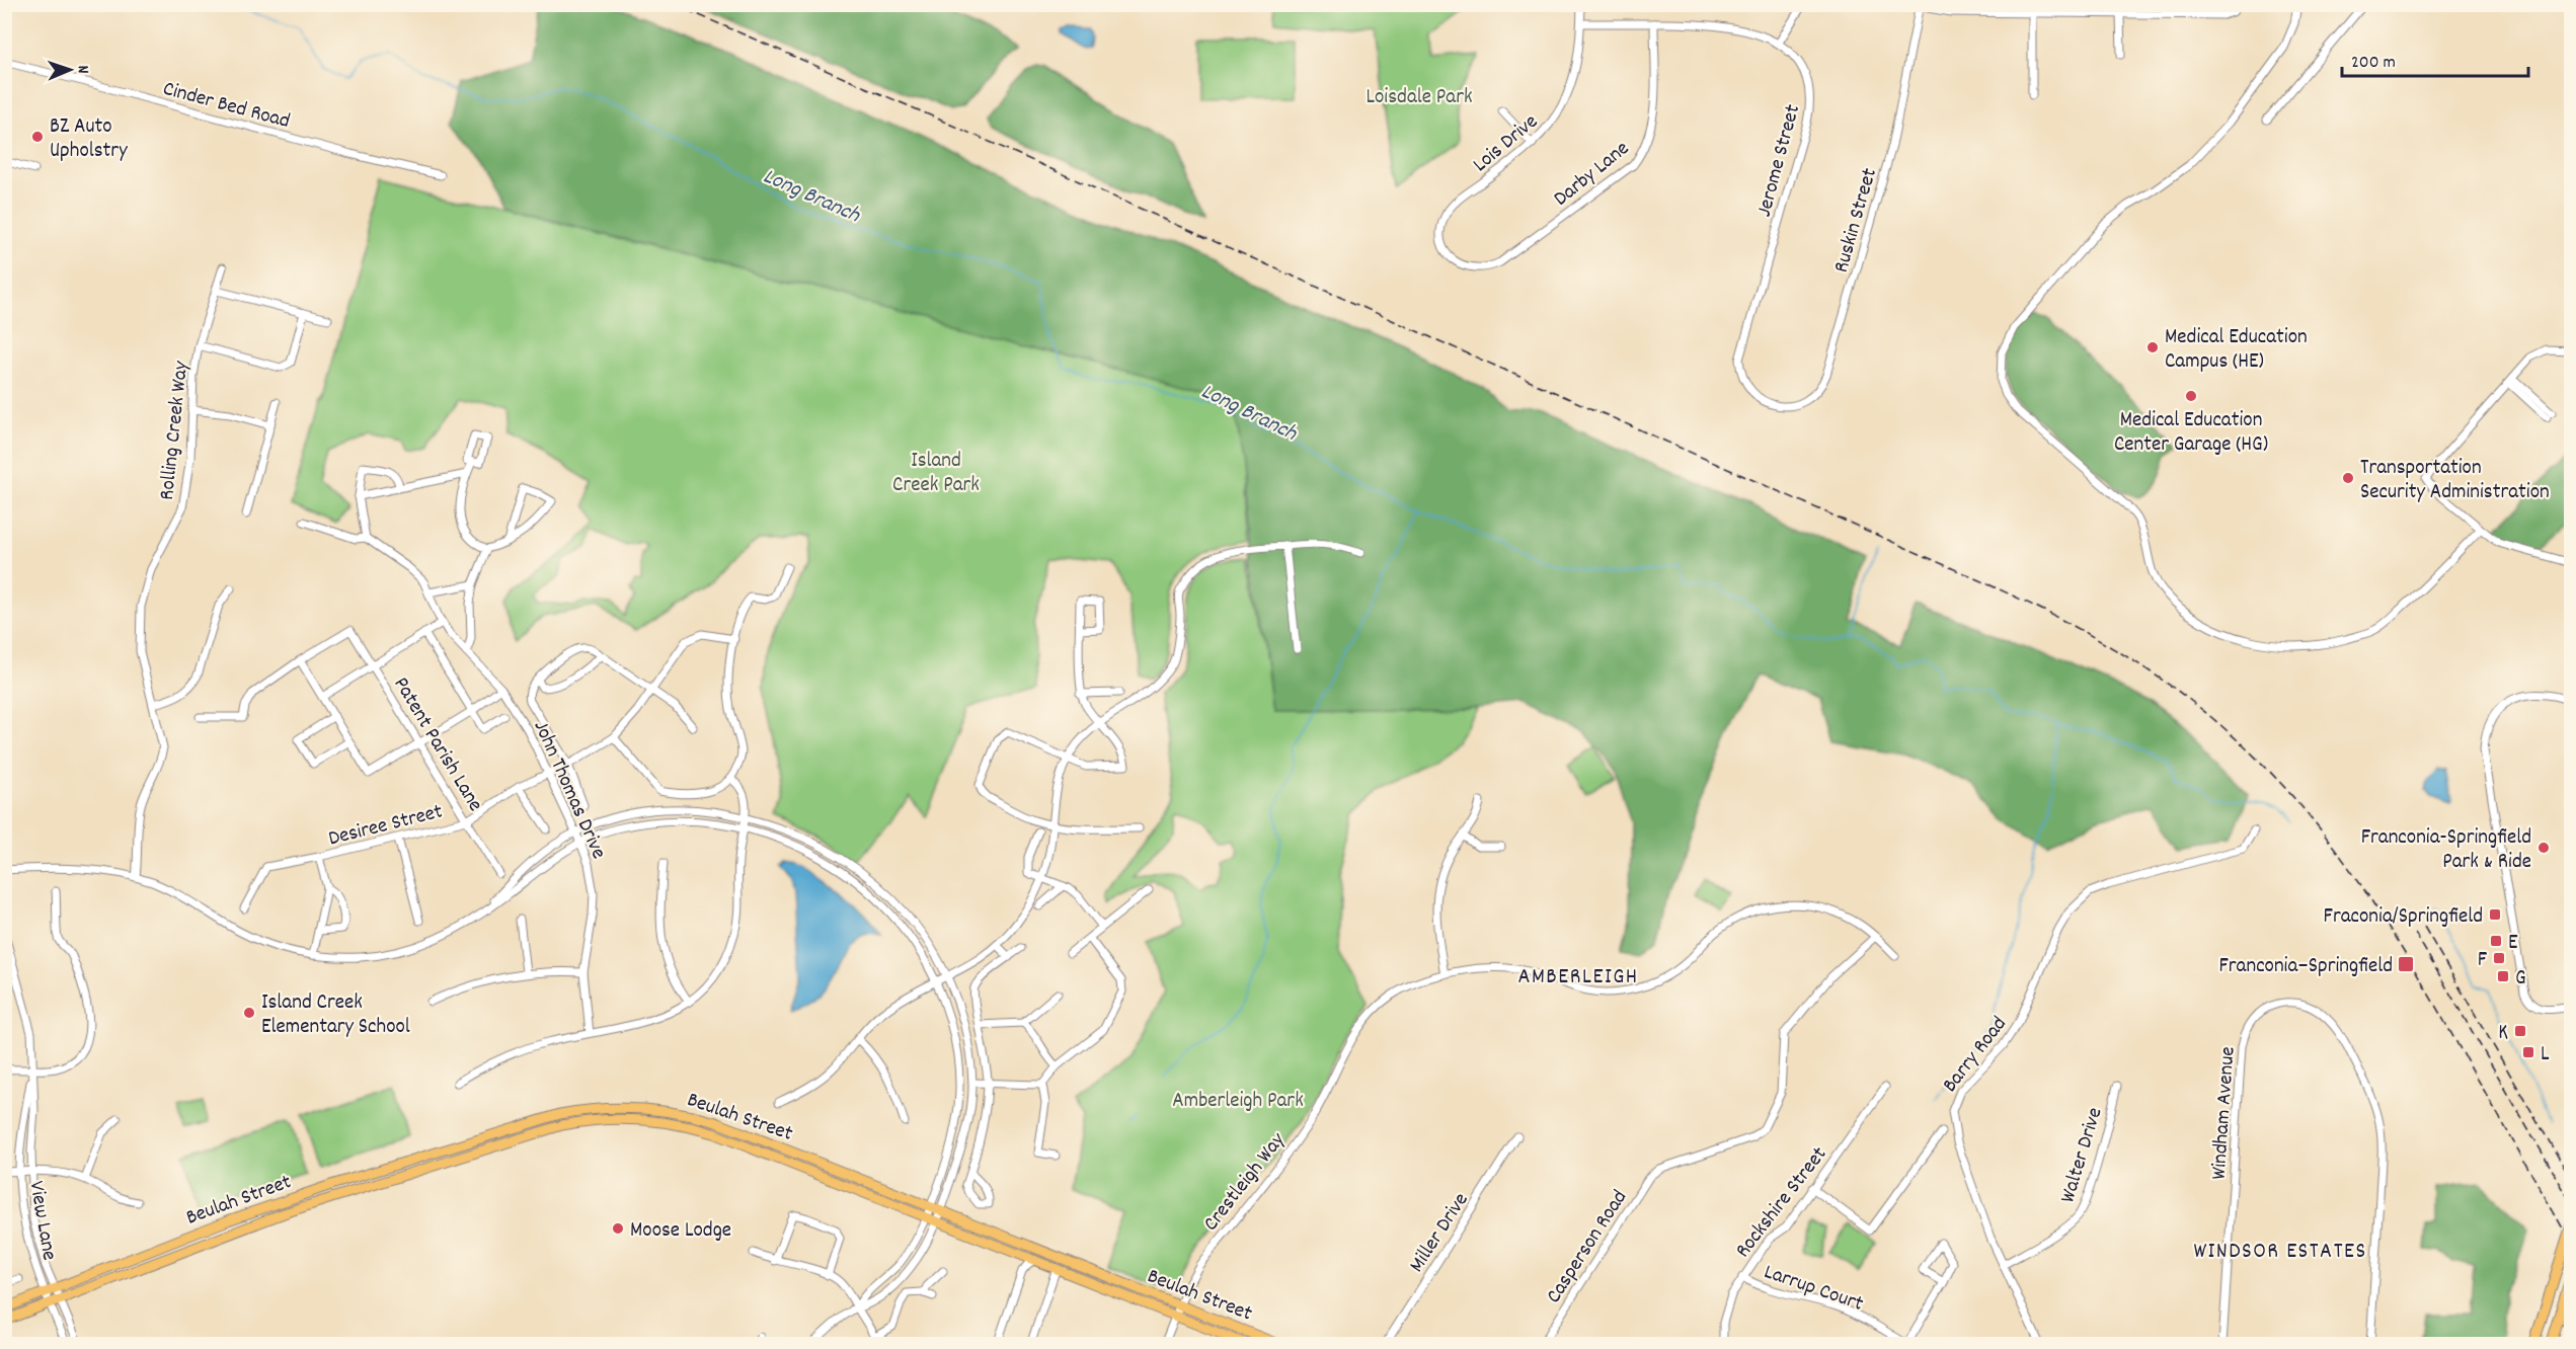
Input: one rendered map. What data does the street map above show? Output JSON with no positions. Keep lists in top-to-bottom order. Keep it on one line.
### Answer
{"streets":{"main road":["Beulah Street"],"street":["Cinder Bed Road","Lois Drive","Jerome Street","Darby Lane","Ruskin Street","Rolling Creek Way","Patent Parish Lane","John Thomas Drive","Desiree Street","Barry Road","Windham Avenue","Walter Drive","Crestleigh Way","Rockshire Street","View Lane","Miller Drive","Casperson Road","Larrup Court"]},"crossings":[["Lois Drive","Jerome Street"],["Lois Drive","Darby Lane"],["Jerome Street","Darby Lane"],["Jerome Street","Ruskin Street"],["Patent Parish Lane","Desiree Street"],["John Thomas Drive","Desiree Street"],["Barry Road","Walter Drive"],["Beulah Street","Crestleigh Way"],["Beulah Street","View Lane"],["Crestleigh Way","Casperson Road"],["Rockshire Street","Larrup Court"]],"districts":["AMBERLEIGH","WINDSOR ESTATES"],"water":["Long Branch"],"parks":["Loisdale Park","Island Creek Park","Amberleigh Park"],"places":{"other":["BZ Auto Upholstry","Medical Education Campus (HE)","Medical Education Center Garage (HG)","Transportation Security Administration","Franconia-Springfield Park & Ride","Island Creek Elementary School","Moose Lodge"],"transit":["Fraconia/Springfield","E","F","Franconia–Springfield","G","K","L"]},"scale_bar":"200 m","north":"right"}
